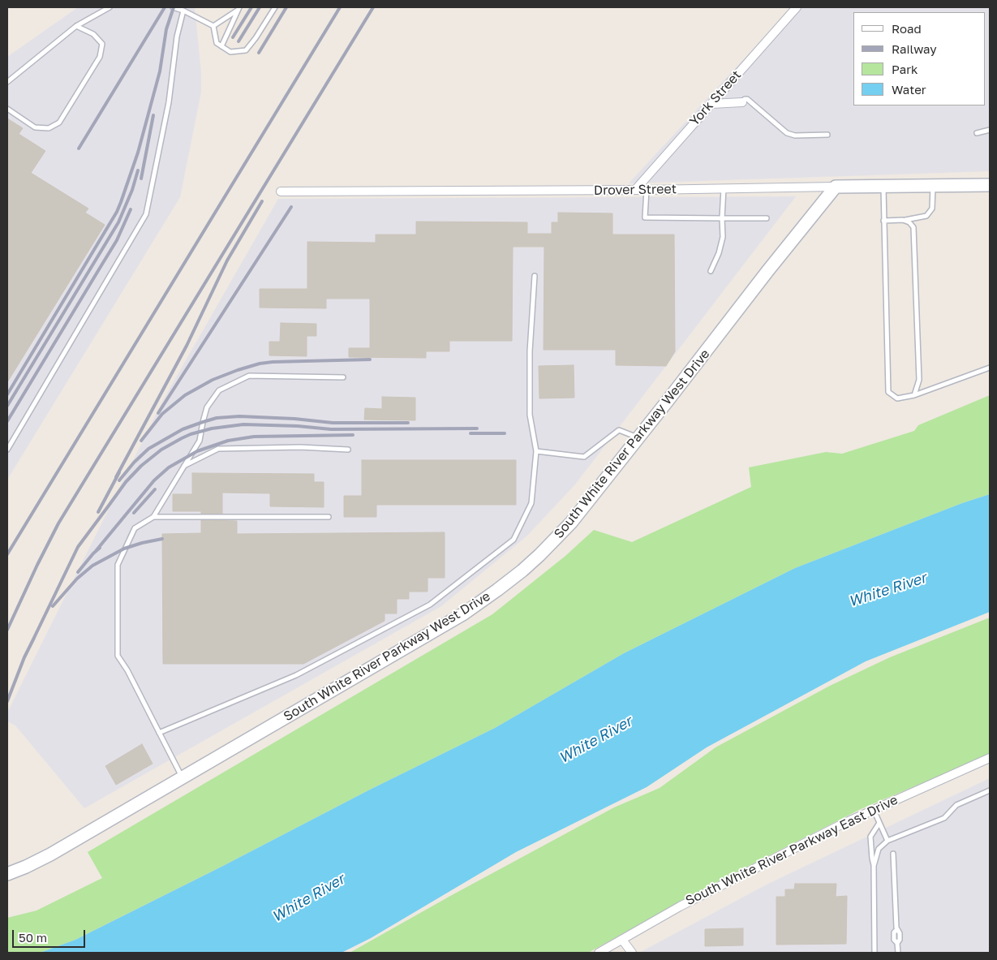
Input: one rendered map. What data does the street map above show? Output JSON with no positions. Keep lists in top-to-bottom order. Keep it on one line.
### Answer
{"streets":{"street":["York Street","Drover Street","South White River Parkway West Drive","South White River Parkway East Drive"]},"crossings":[["York Street","Drover Street"],["Drover Street","South White River Parkway West Drive"]],"water":["White River"],"legend":["Road","Railway","Park","Water"],"scale_bar":"50 m"}
